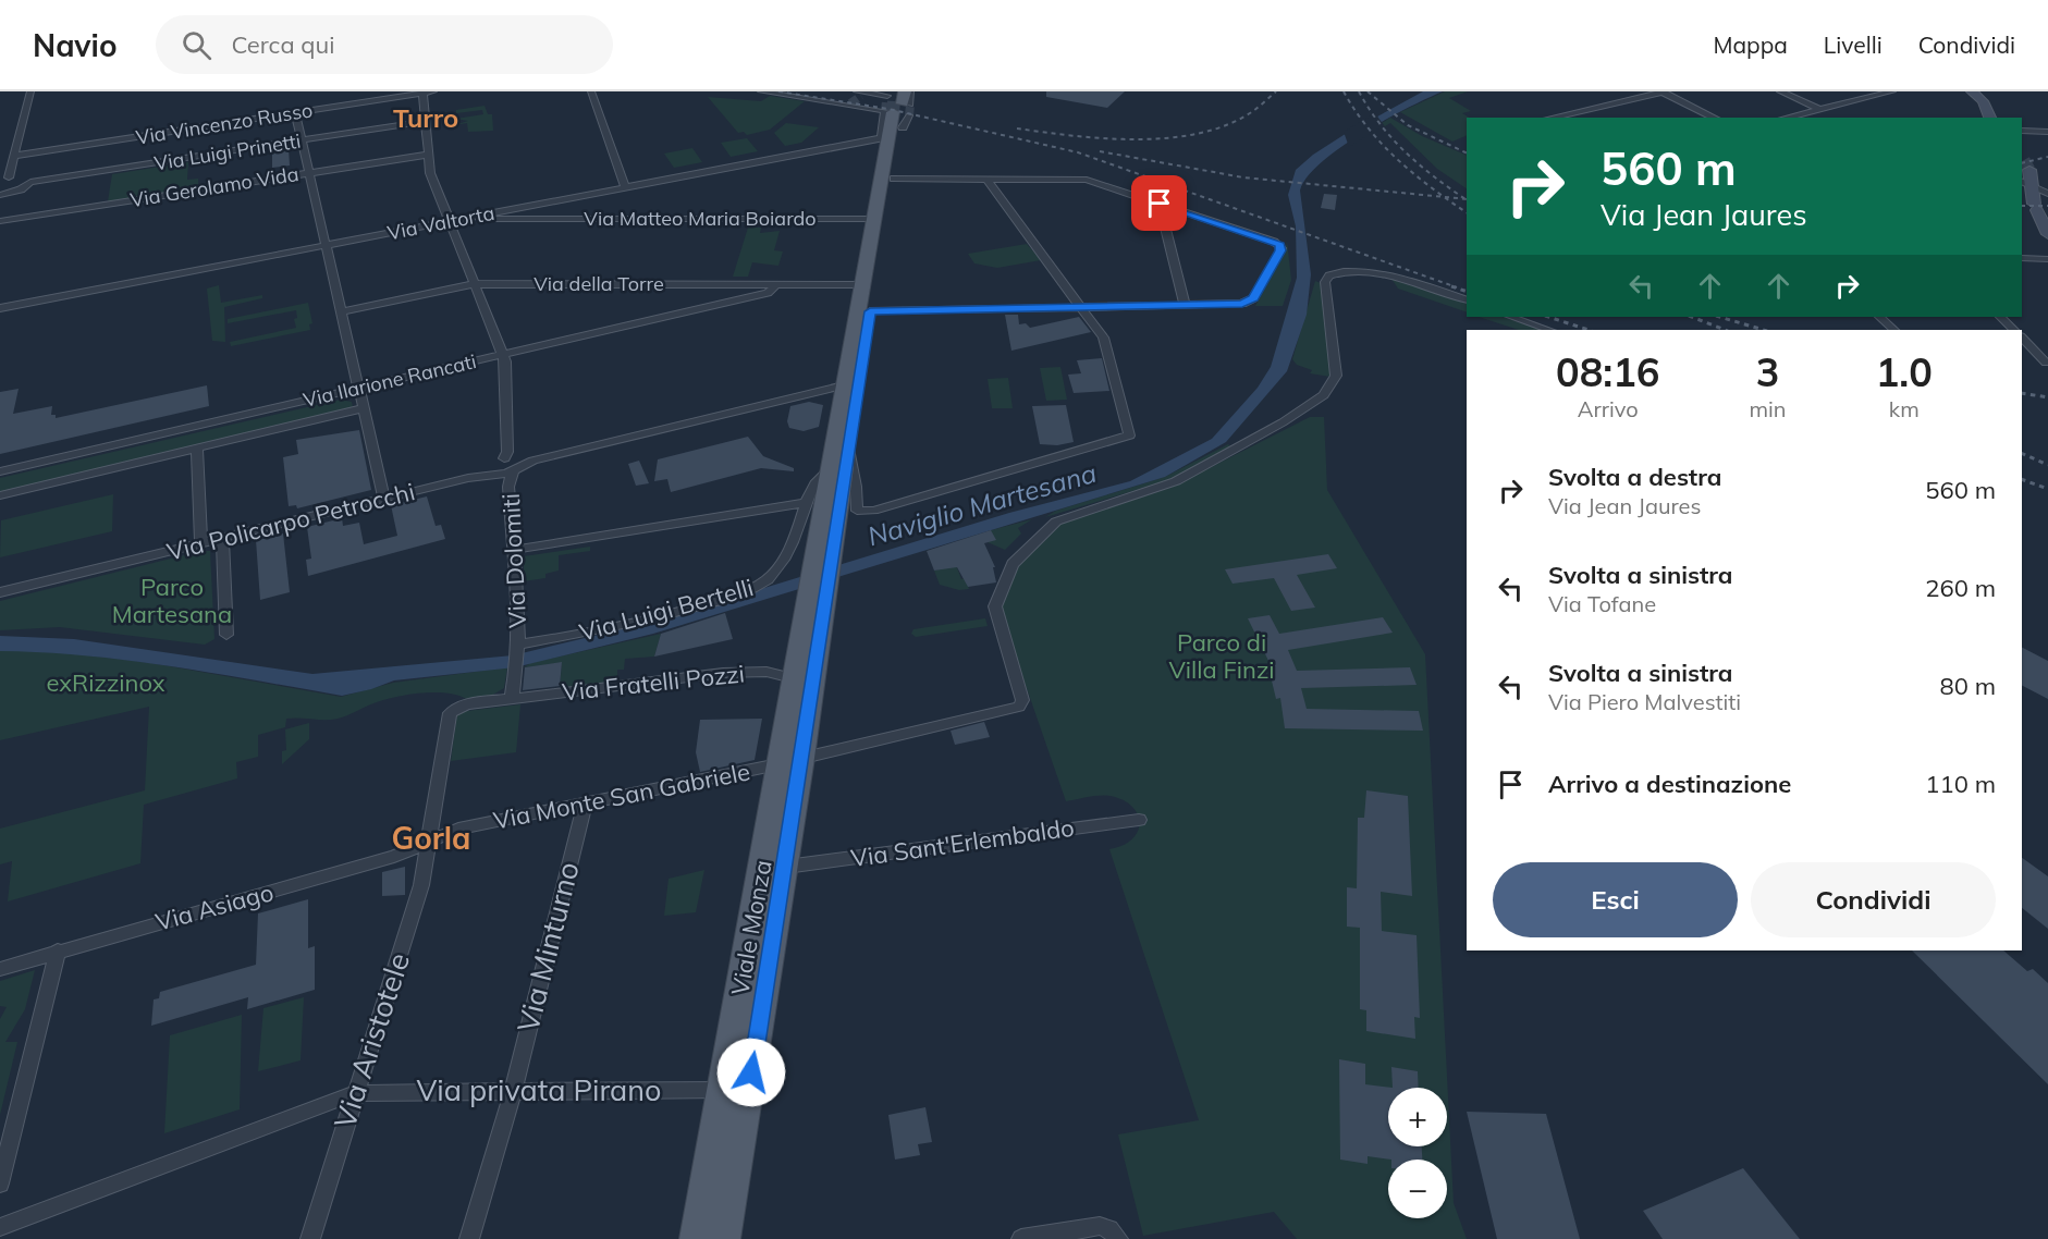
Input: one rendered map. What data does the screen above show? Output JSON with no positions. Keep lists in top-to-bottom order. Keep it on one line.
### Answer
{"streets":{"main road":["Viale Monza"],"street":["Via Vincenzo Russo","Via Luigi Prinetti","Via Gerolamo Vida","Via Matteo Maria Boiardo","Via Valtorta","Via della Torre","Via Ilarione Rancati","Via Policarpo Petrocchi","Via Dolomiti","Via Luigi Bertelli","Via Fratelli Pozzi","Via Monte San Gabriele","Via Sant'Erlembaldo","Via Asiago","Via Minturno","Via Aristotele","Via privata Pirano"]},"crossings":[["Via Vincenzo Russo","Via Dolomiti"],["Via Luigi Prinetti","Via Dolomiti"],["Via Gerolamo Vida","Via Dolomiti"],["Via Matteo Maria Boiardo","Via Valtorta"],["Via Matteo Maria Boiardo","Viale Monza"],["Via Valtorta","Via Dolomiti"],["Via Valtorta","Viale Monza"],["Via della Torre","Via Ilarione Rancati"],["Via della Torre","Via Dolomiti"],["Via della Torre","Viale Monza"],["Via Ilarione Rancati","Via Dolomiti"],["Via Policarpo Petrocchi","Via Dolomiti"],["Via Dolomiti","Via Luigi Bertelli"],["Via Dolomiti","Via Fratelli Pozzi"],["Via Fratelli Pozzi","Viale Monza"],["Via Fratelli Pozzi","Via Aristotele"],["Via Monte San Gabriele","Via Asiago"],["Via Monte San Gabriele","Viale Monza"],["Via Monte San Gabriele","Via Minturno"],["Via Monte San Gabriele","Via Aristotele"],["Via Sant'Erlembaldo","Viale Monza"],["Via Asiago","Via Aristotele"],["Viale Monza","Via privata Pirano"],["Via Minturno","Via privata Pirano"],["Via Aristotele","Via privata Pirano"]],"districts":["Turro","Gorla"],"water":["Naviglio Martesana"],"parks":["Parco Martesana","Parco di Villa Finzi","exRizzinox"],"page":{"header":"Navio","search":"Cerca qui","nav":["Mappa","Livelli","Condividi"],"turn":["560 m","Via Jean Jaures"],"eta":["08:16","Arrivo","3","min","1.0","km"],"list":[{"name":"Svolta a destra","note":"Via Jean Jaures","value":"560 m"},{"name":"Svolta a sinistra","note":"Via Tofane","value":"260 m"},{"name":"Svolta a sinistra","note":"Via Piero Malvestiti","value":"80 m"},{"name":"Arrivo a destinazione","value":"110 m"}],"buttons":["Esci","Condividi"],"map_buttons":["+","−"]}}
